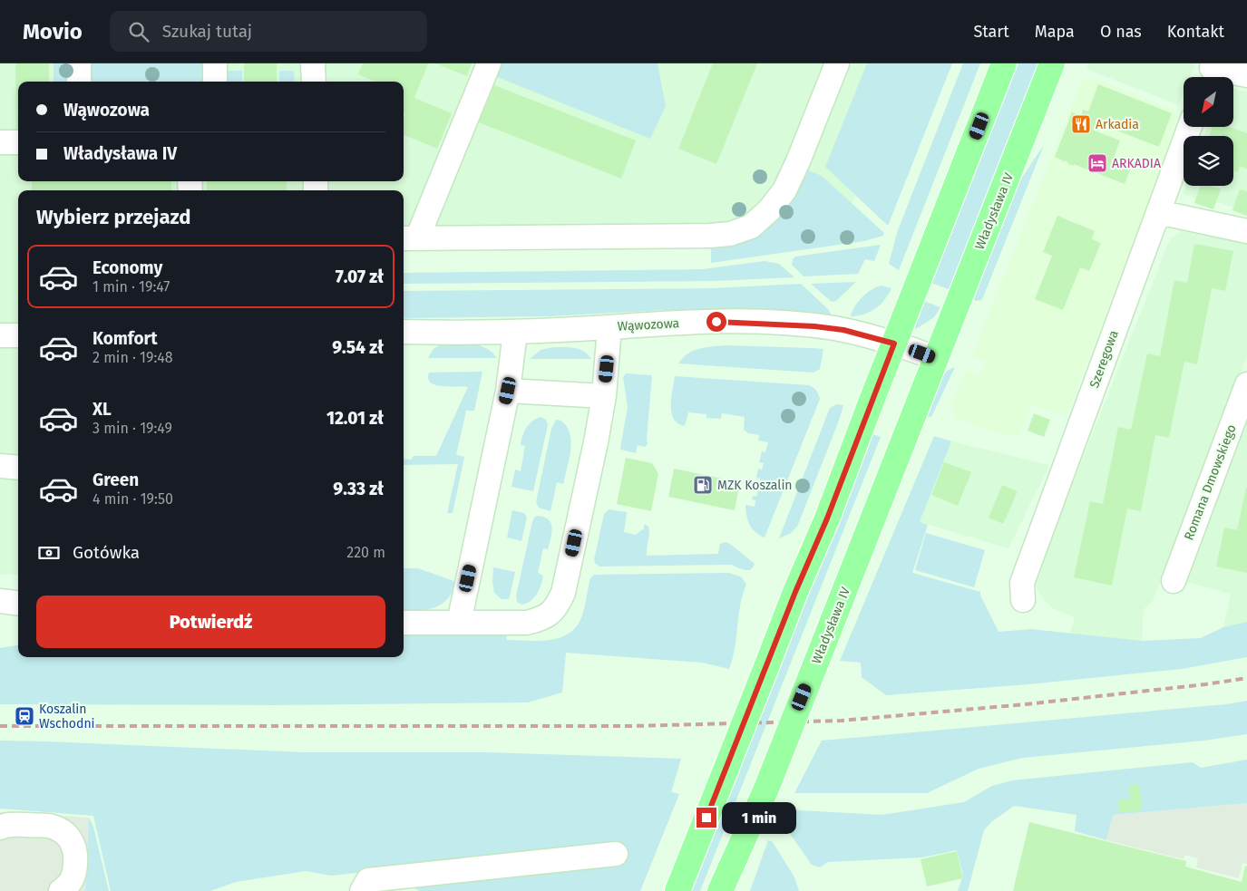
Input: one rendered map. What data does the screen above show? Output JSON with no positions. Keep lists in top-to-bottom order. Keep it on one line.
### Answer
{"streets":{"main road":["Władysława IV"],"street":["Wąwozowa","Szeregowa","Romana Dmowskiego"]},"places":{"restaurant":["Arkadia"],"hotel":["ARKADIA"],"fuel station":["MZK Koszalin"],"station":["Koszalin Wschodni"]},"north":"bottom left","page":{"header":"Movio","search":"Szukaj tutaj","nav":["Start","Mapa","O nas","Kontakt"],"banner":["Wąwozowa","Władysława IV"],"heading":"Wybierz przejazd","list":[{"name":"Economy","note":"1 min · 19:47","value":"7.07 zł"},{"name":"Komfort","note":"2 min · 19:48","value":"9.54 zł"},{"name":"XL","note":"3 min · 19:49","value":"12.01 zł"},{"name":"Green","note":"4 min · 19:50","value":"9.33 zł"}],"pay":["Gotówka","220 m"],"buttons":"Potwierdź","bubble":"1 min"}}
